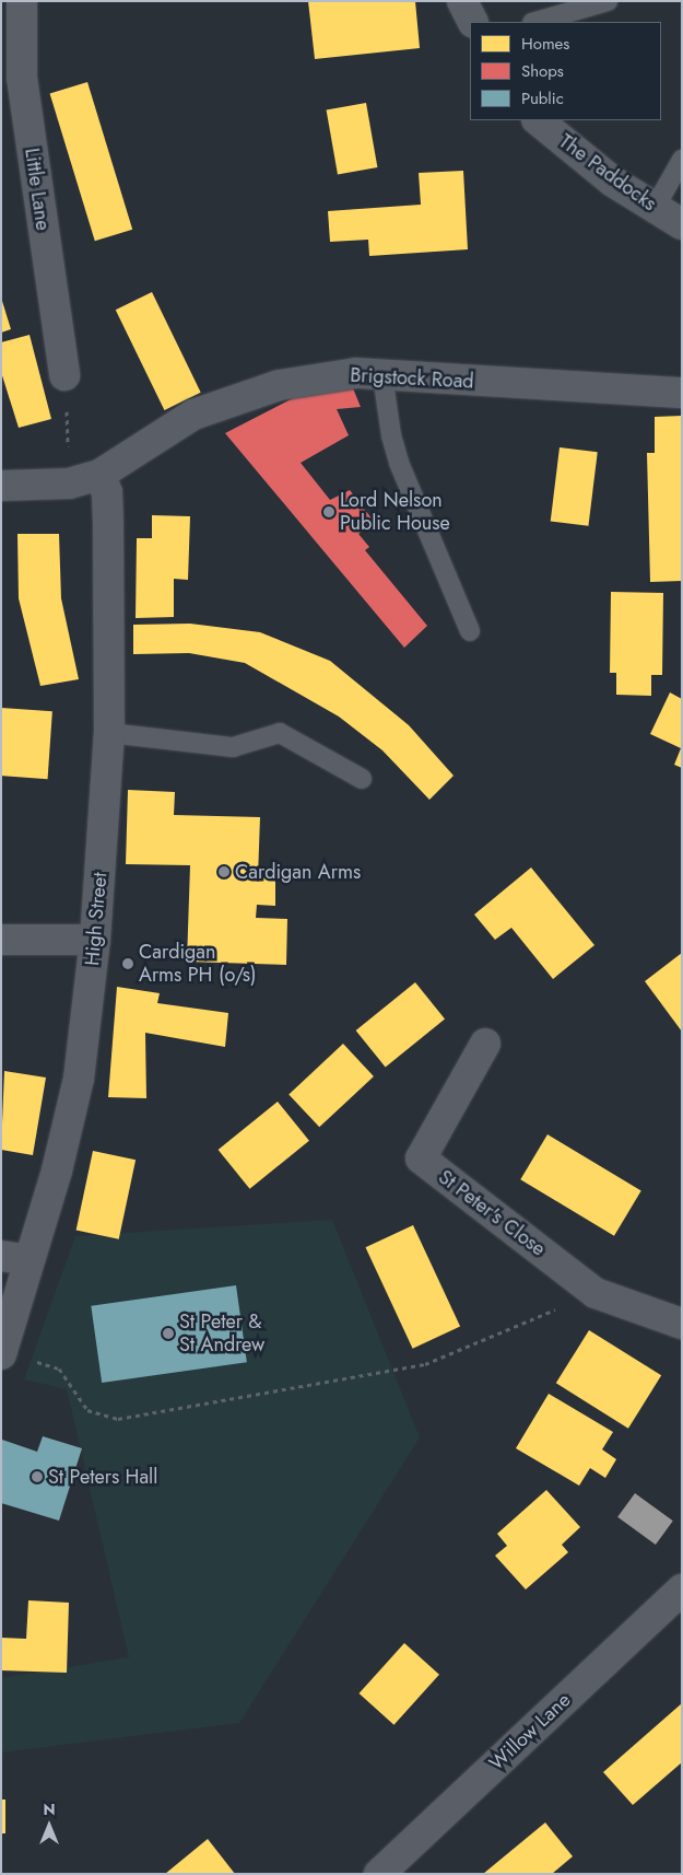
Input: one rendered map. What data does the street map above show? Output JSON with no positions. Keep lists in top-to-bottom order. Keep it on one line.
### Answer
{"streets":{"street":["The Paddocks","Little Lane","Brigstock Road","High Street","St Peter's Close","Willow Lane"]},"crossings":[["Brigstock Road","High Street"]],"places":["Lord Nelson Public House","Cardigan Arms","Cardigan Arms PH (o/s)","St Peter & St Andrew","St Peters Hall"],"legend":["Homes","Shops","Public"],"north":"top"}
